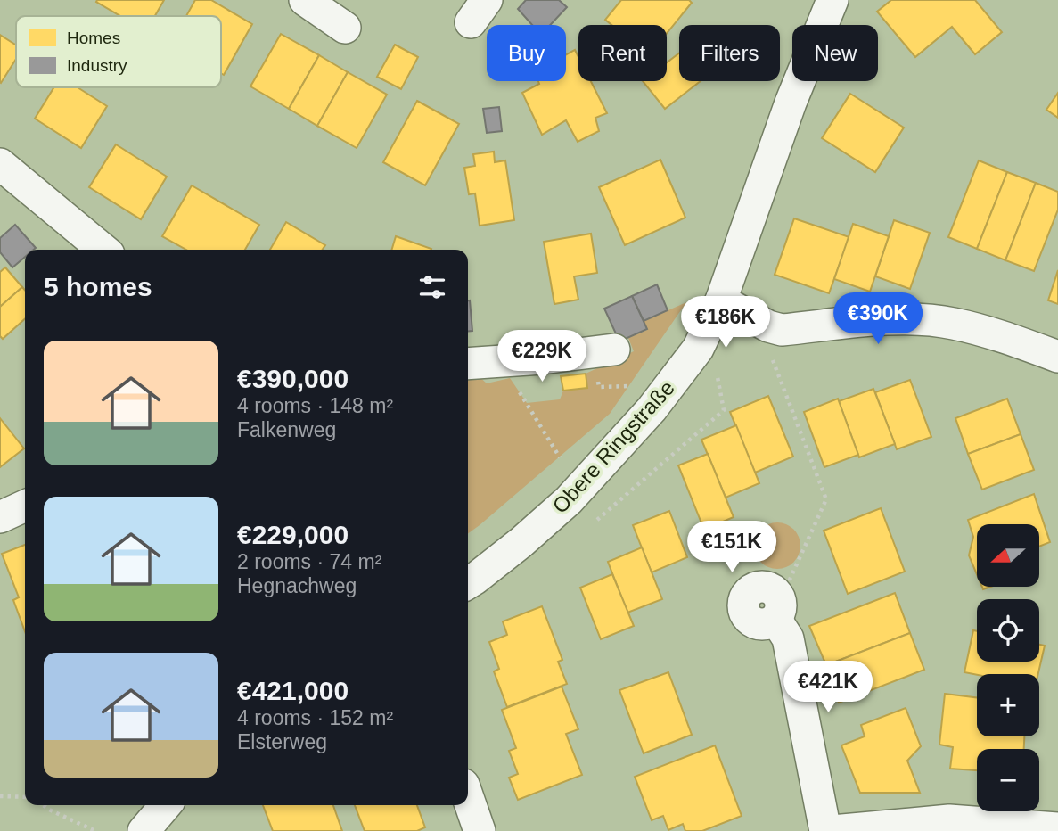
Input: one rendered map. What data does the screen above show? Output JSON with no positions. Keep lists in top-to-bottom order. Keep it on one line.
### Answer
{"streets":{"street":["Obere Ringstraße"]},"legend":["Homes","Industry"],"north":"left","page":{"chip":["Buy","Rent","Filters","New"],"heading":"5 homes","price":["€390K","€186K","€229K","€151K","€421K"],"list":[{"name":"€390,000","note":"4 rooms · 148 m² · Falkenweg"},{"name":"€229,000","note":"2 rooms · 74 m² · Hegnachweg"},{"name":"€421,000","note":"4 rooms · 152 m² · Elsterweg"}],"map_buttons":["+","−"]}}
